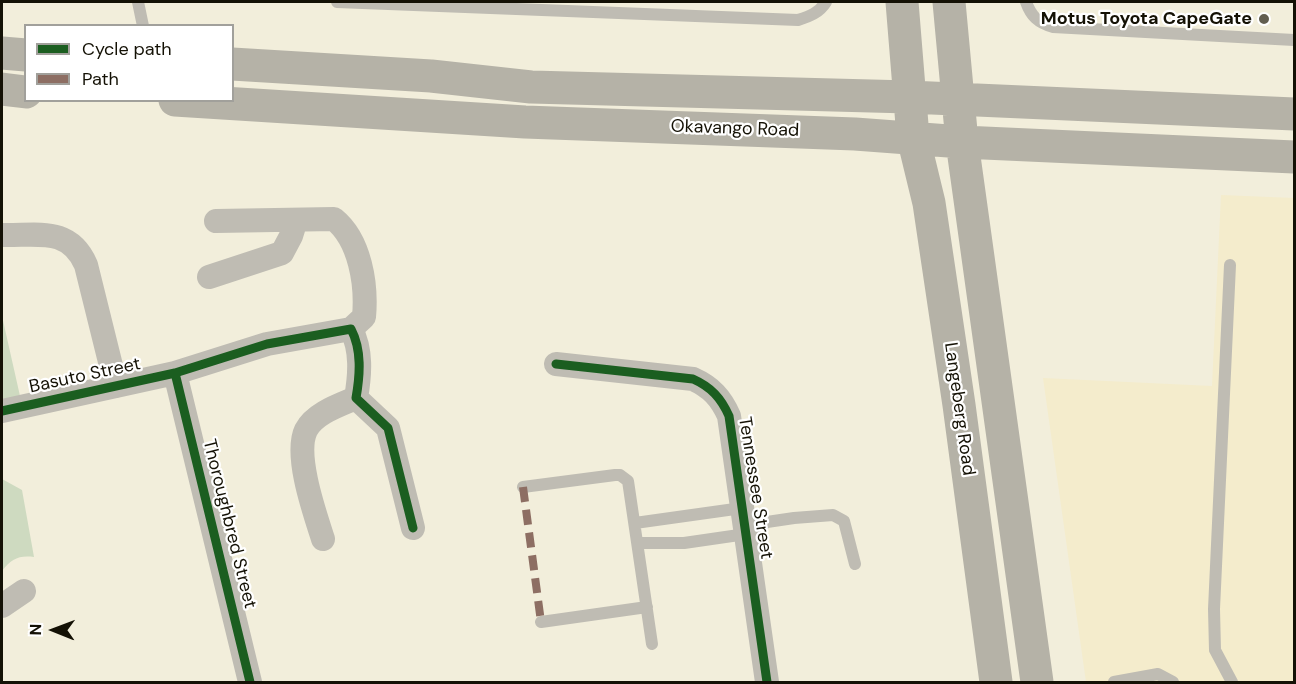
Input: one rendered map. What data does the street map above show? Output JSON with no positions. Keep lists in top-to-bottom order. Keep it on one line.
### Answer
{"streets":{"main road":["Okavango Road","Langeberg Road"],"street":["Basuto Street","Tennessee Street","Thoroughbred Street"]},"crossings":[["Okavango Road","Langeberg Road"],["Basuto Street","Thoroughbred Street"]],"places":["Motus Toyota CapeGate"],"legend":["Cycle path","Path"],"north":"left"}
